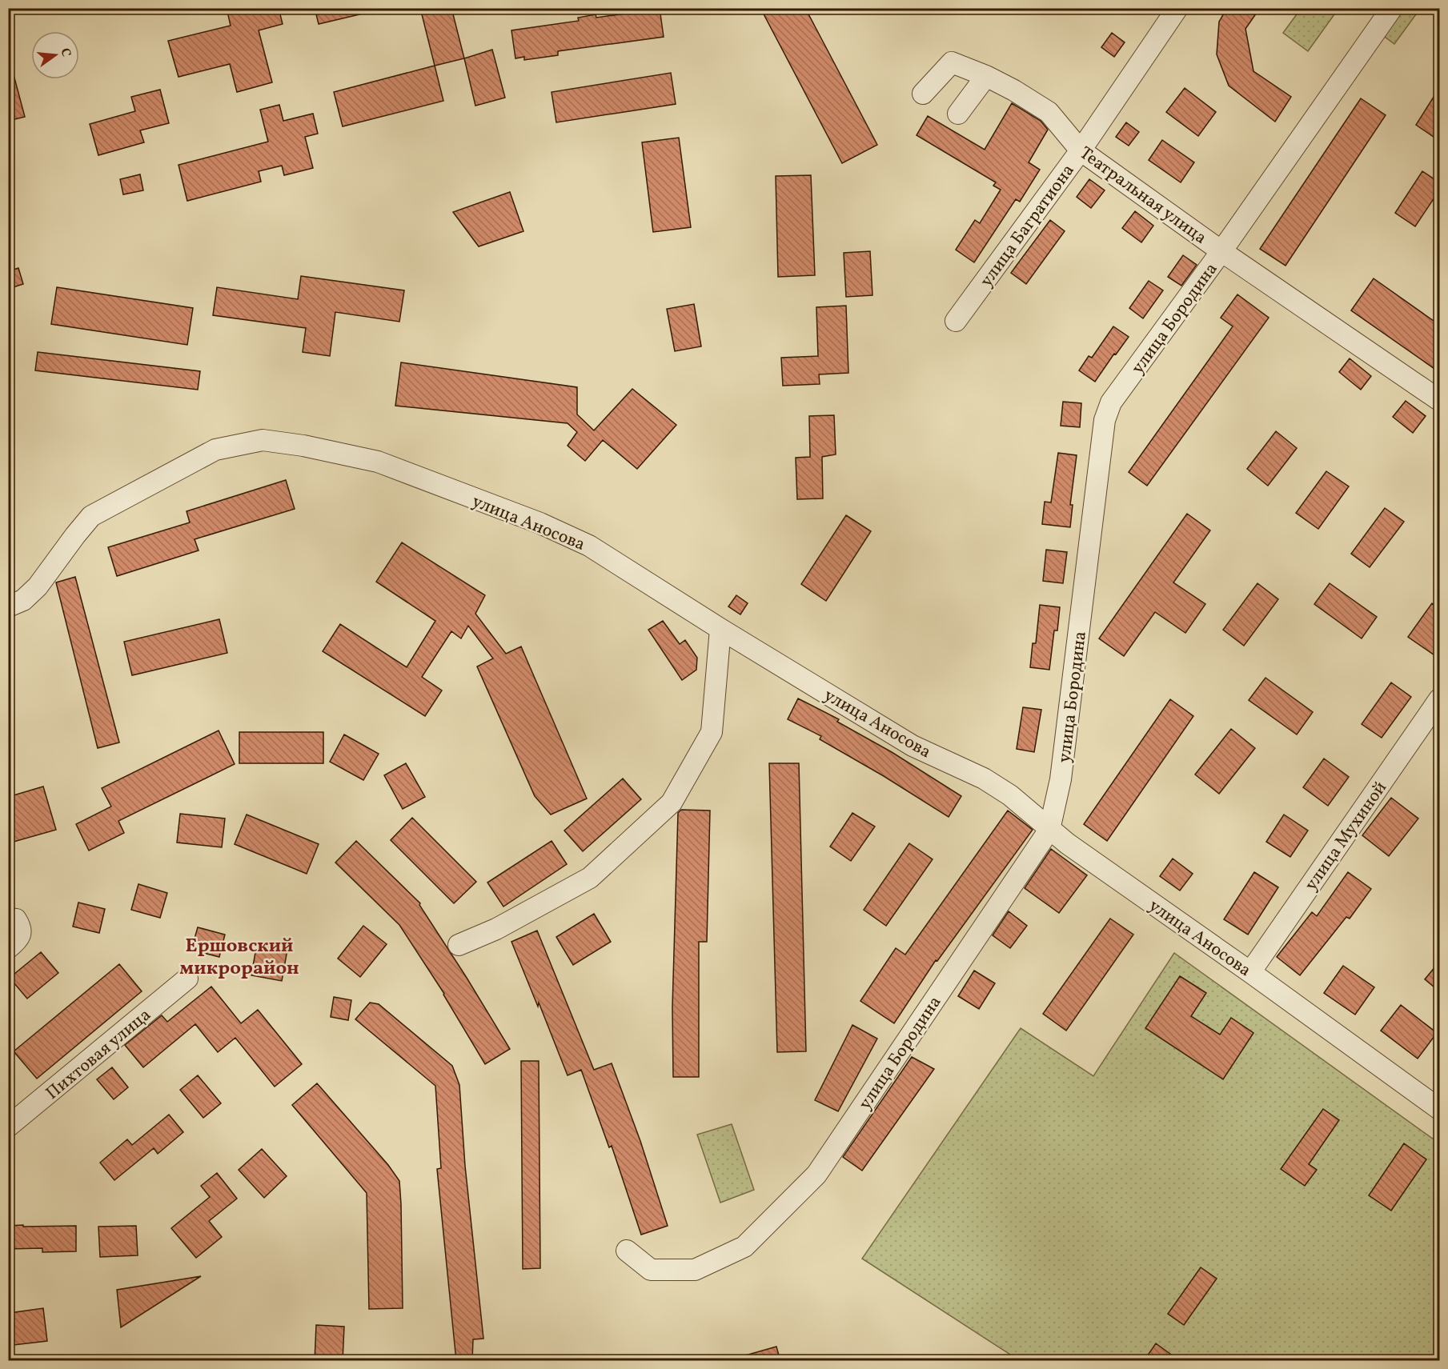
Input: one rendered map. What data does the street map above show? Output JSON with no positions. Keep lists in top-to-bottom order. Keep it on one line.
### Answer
{"streets":{"street":["Театральная улица","улица Багратиона","улица Бородина","улица Аносова","улица Мухиной","Пихтовая улица"]},"crossings":[["Театральная улица","улица Багратиона"],["Театральная улица","улица Бородина"],["улица Бородина","улица Аносова"],["улица Аносова","улица Мухиной"]],"districts":["Ершовский микрорайон"],"north":"right"}
